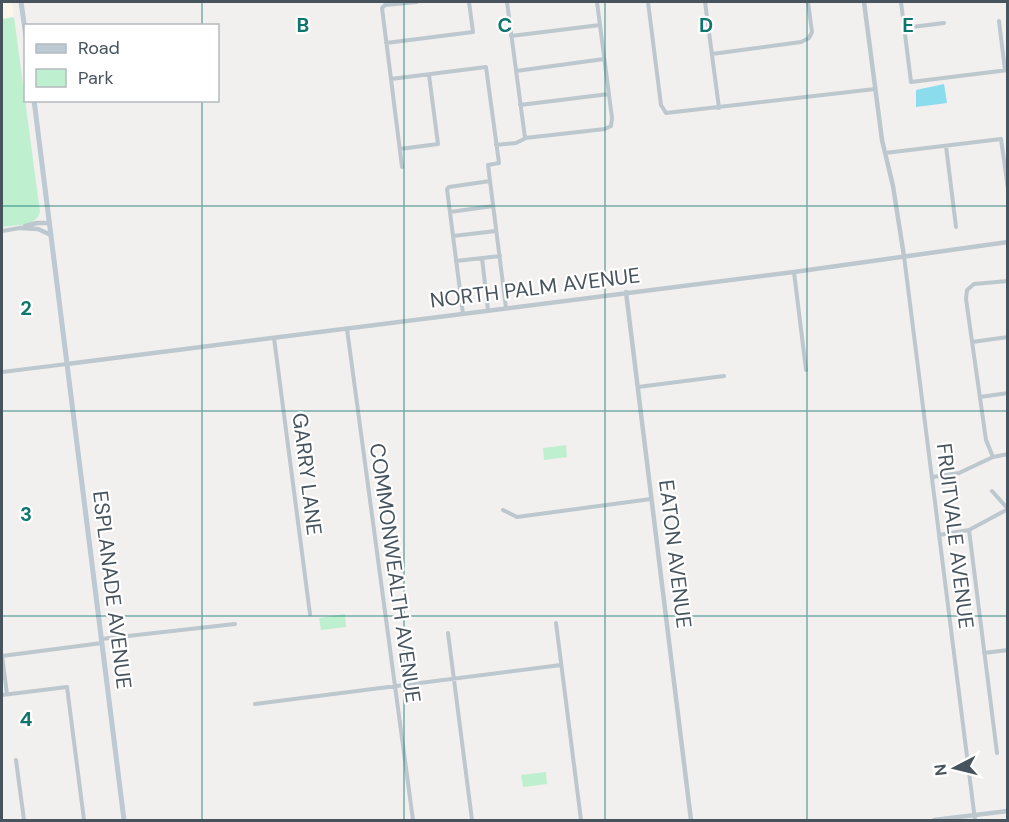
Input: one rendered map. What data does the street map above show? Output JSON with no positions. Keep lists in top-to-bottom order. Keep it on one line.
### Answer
{"streets":{"main road":["ESPLANADE AVENUE"],"street":["NORTH PALM AVENUE","GARRY LANE","FRUITVALE AVENUE","EATON AVENUE","COMMONWEALTH AVENUE"]},"crossings":[["NORTH PALM AVENUE","GARRY LANE"],["NORTH PALM AVENUE","FRUITVALE AVENUE"],["NORTH PALM AVENUE","EATON AVENUE"],["NORTH PALM AVENUE","COMMONWEALTH AVENUE"],["NORTH PALM AVENUE","ESPLANADE AVENUE"]],"legend":["Road","Park"],"north":"left","grid":{"columns":["B","C","D","E"],"rows":["2","3","4"]}}
